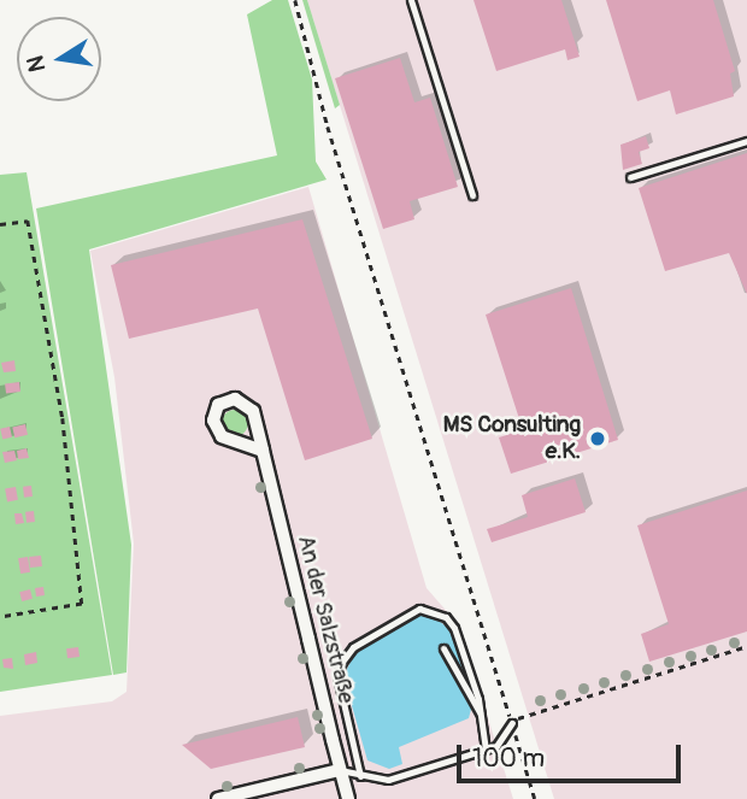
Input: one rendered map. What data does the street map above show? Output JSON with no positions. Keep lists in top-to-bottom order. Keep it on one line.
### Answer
{"streets":{"street":["An der Salzstraße"]},"places":["MS Consulting e.K."],"scale_bar":"100 m","north":"left"}
